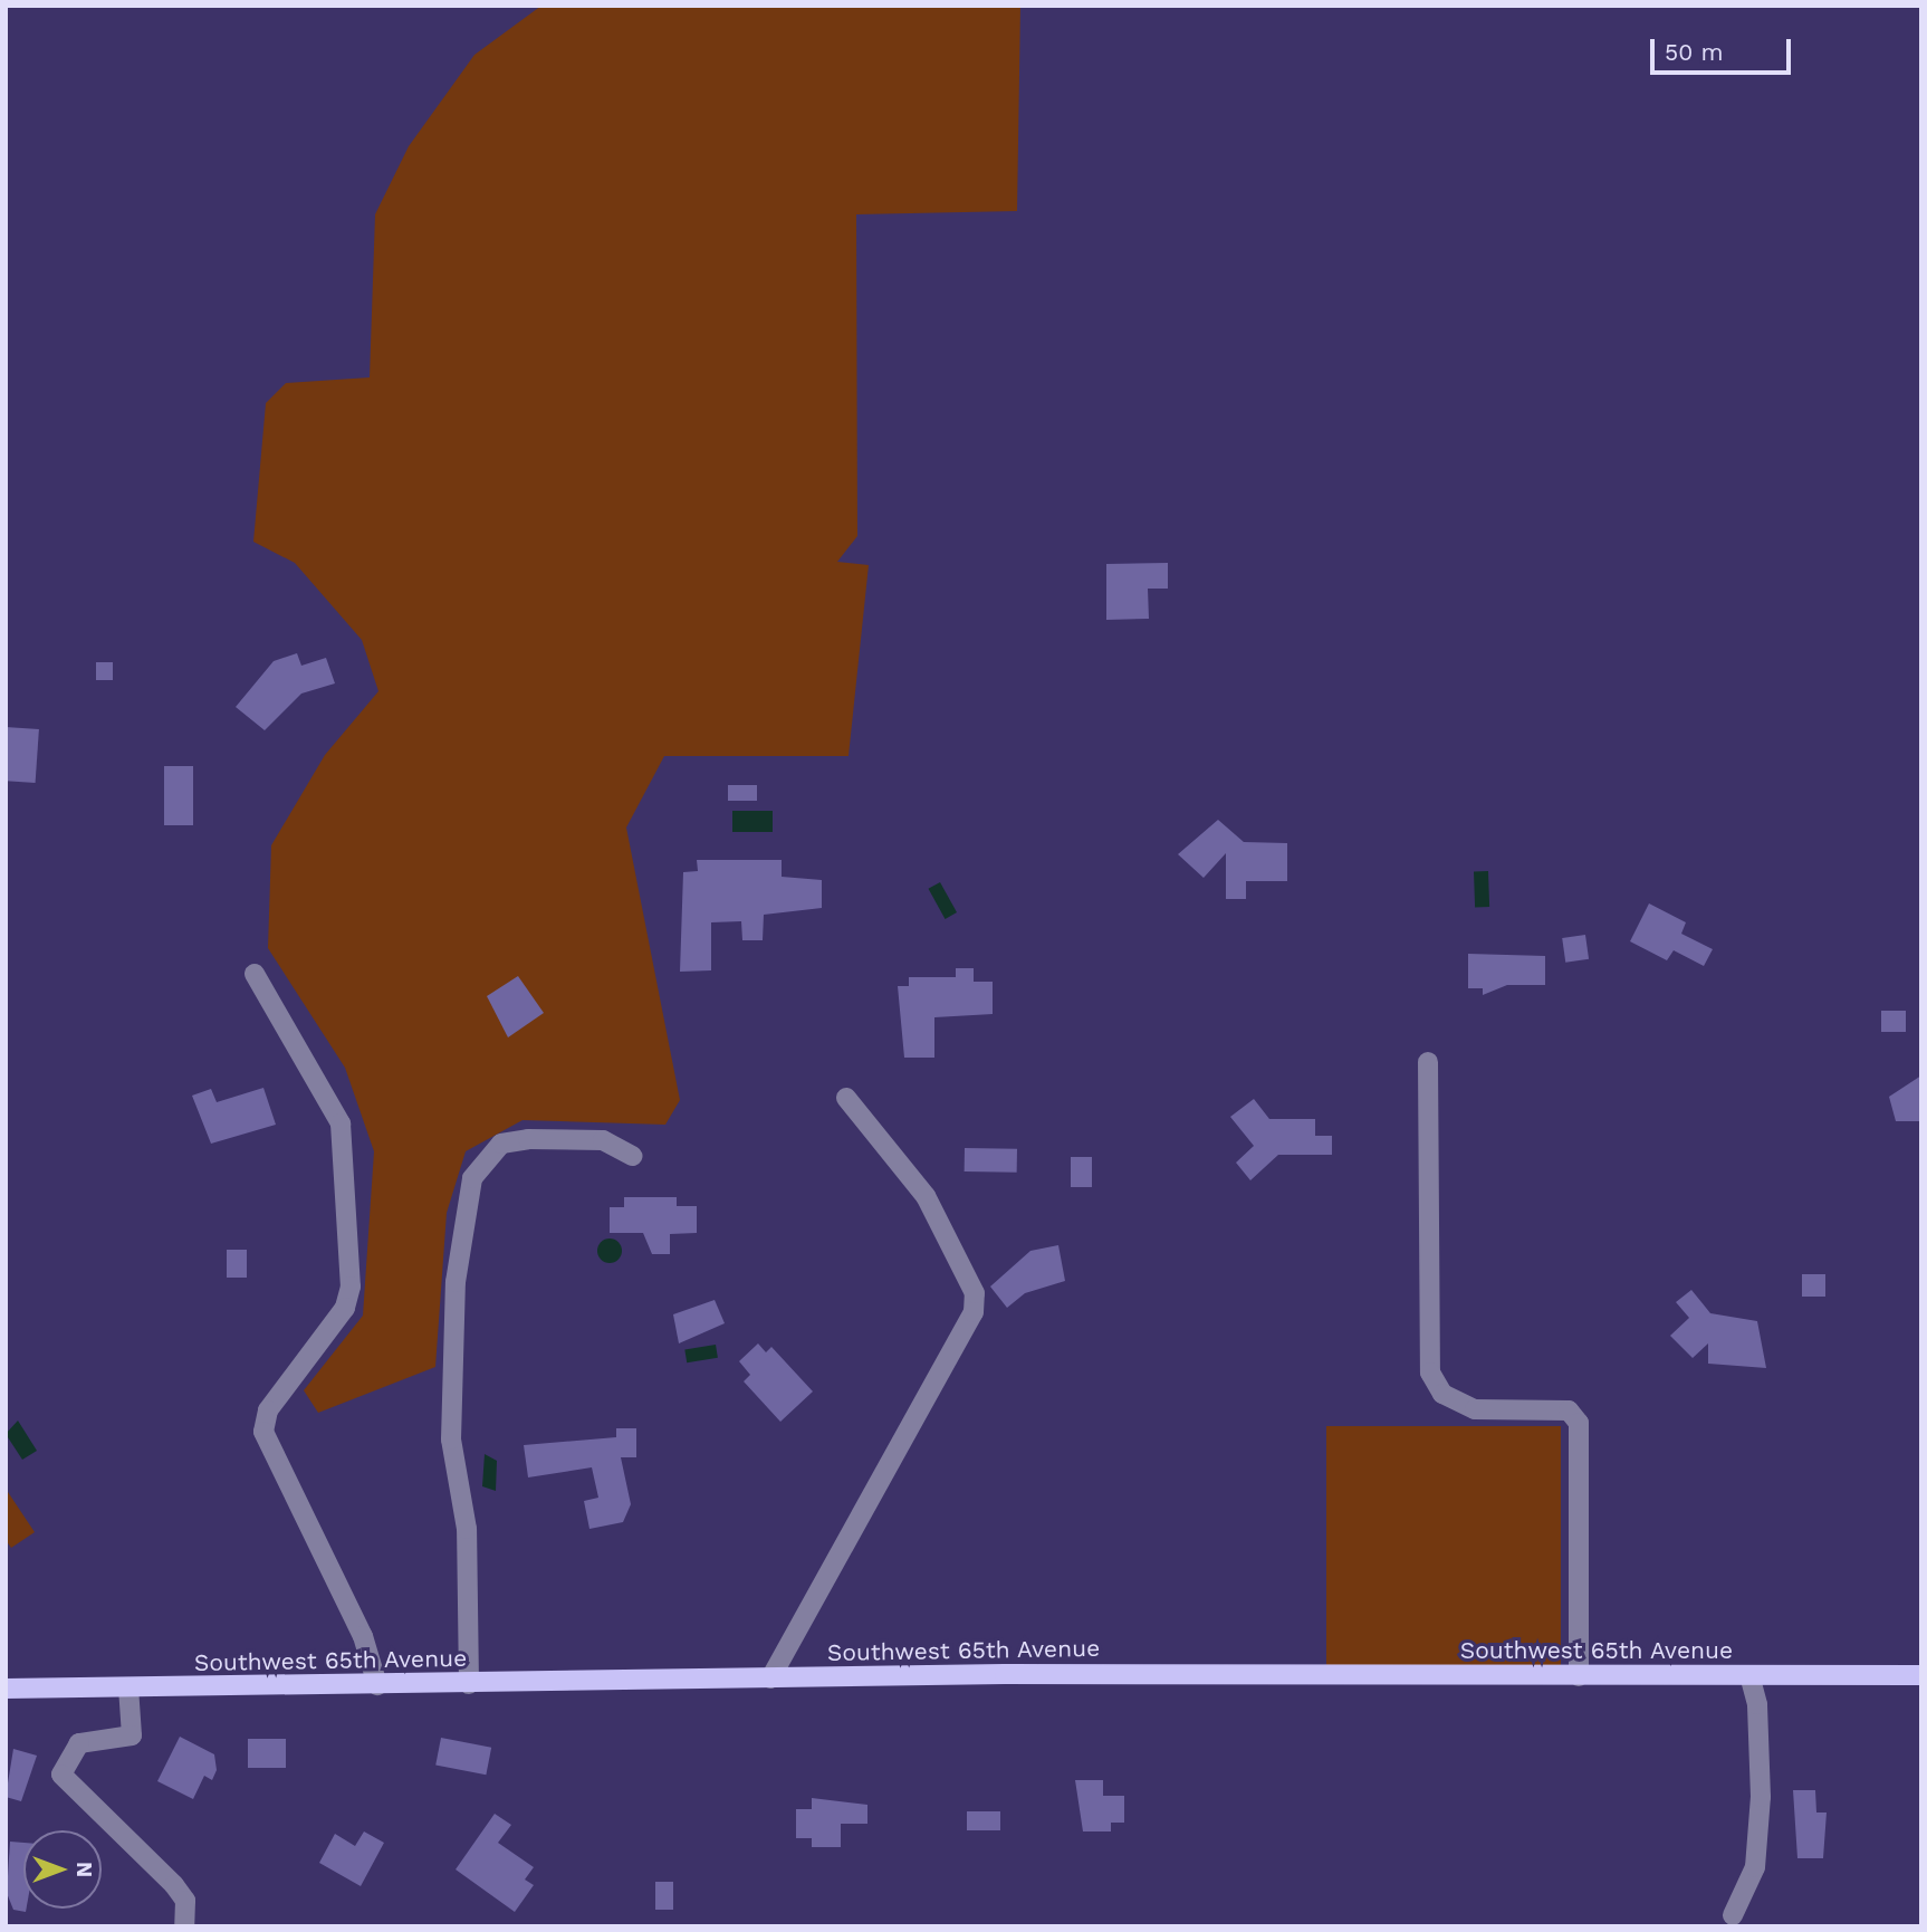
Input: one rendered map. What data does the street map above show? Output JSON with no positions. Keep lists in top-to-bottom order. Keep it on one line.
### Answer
{"streets":{"main road":["Southwest 65th Avenue"]},"scale_bar":"50 m","north":"right"}
